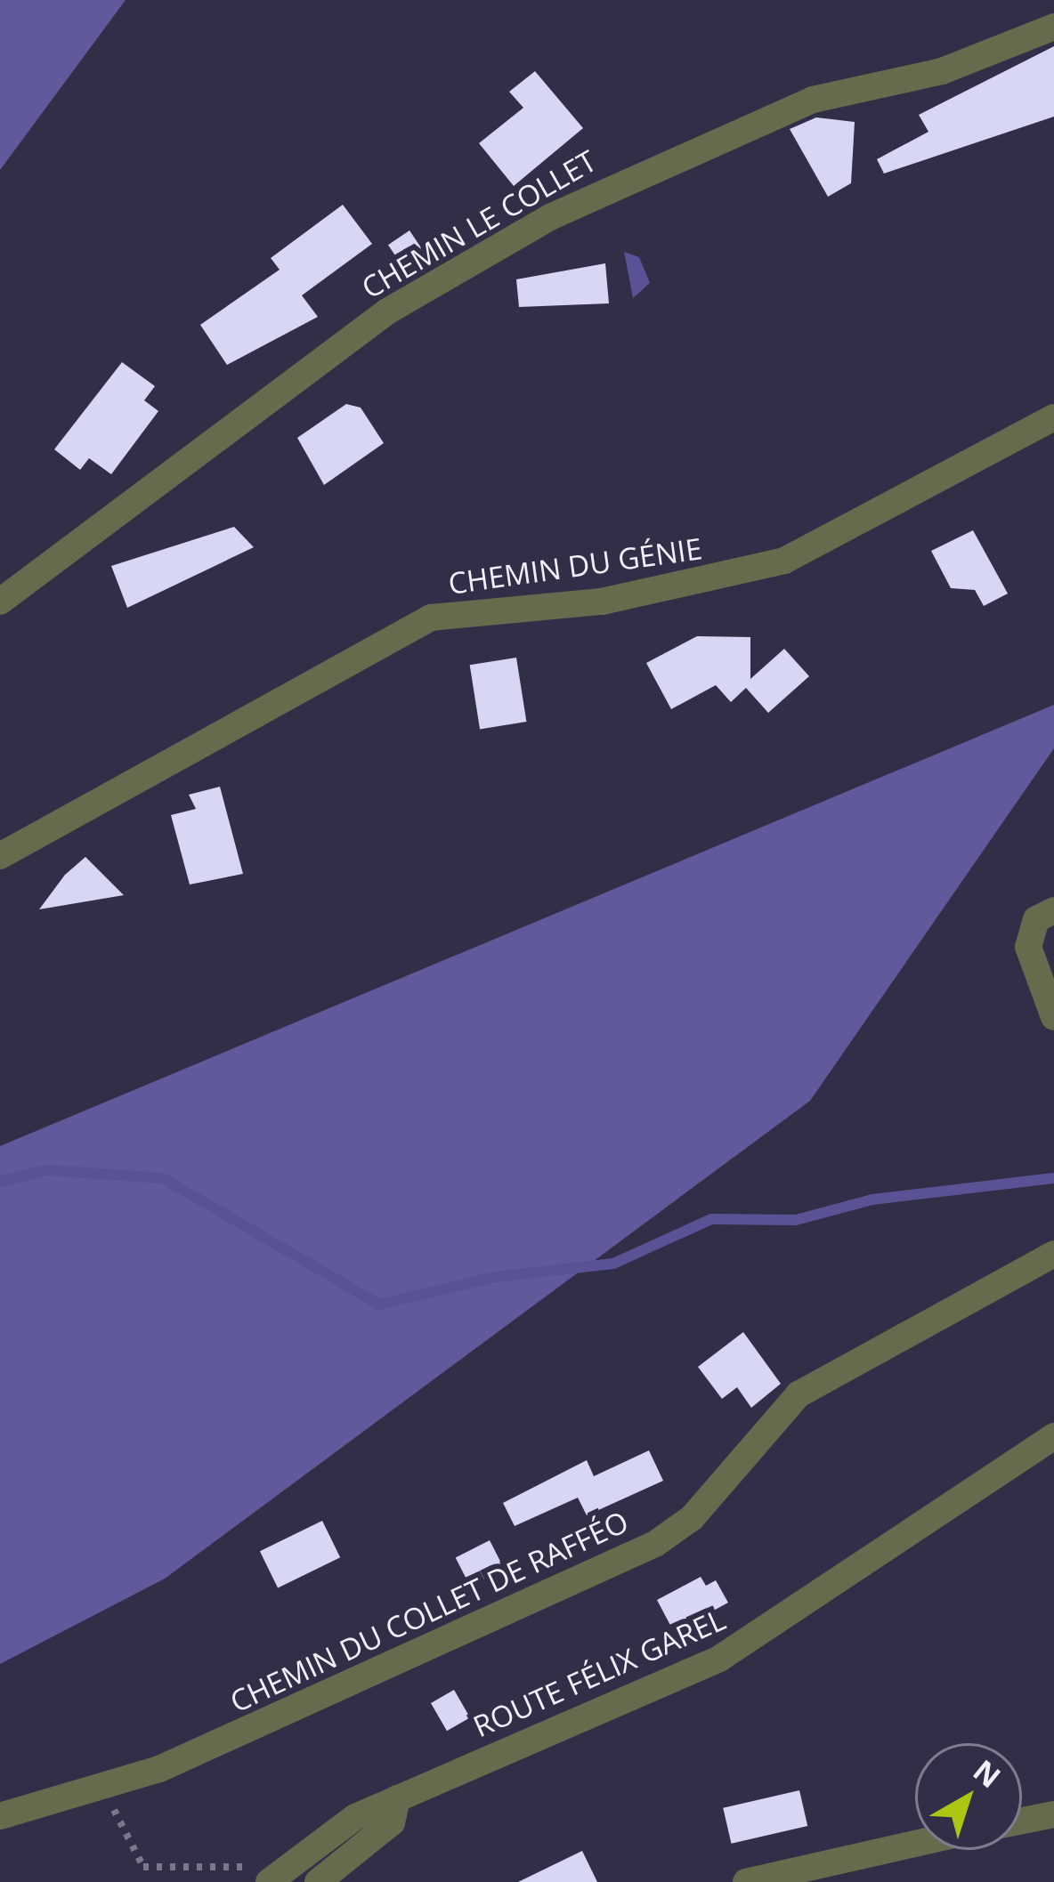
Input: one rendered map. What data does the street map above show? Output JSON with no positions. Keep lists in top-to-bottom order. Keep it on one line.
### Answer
{"streets":{"street":["CHEMIN LE COLLET","CHEMIN DU GÉNIE","CHEMIN DU COLLET DE RAFFÉO","ROUTE FÉLIX GAREL"]},"north":"top right"}
